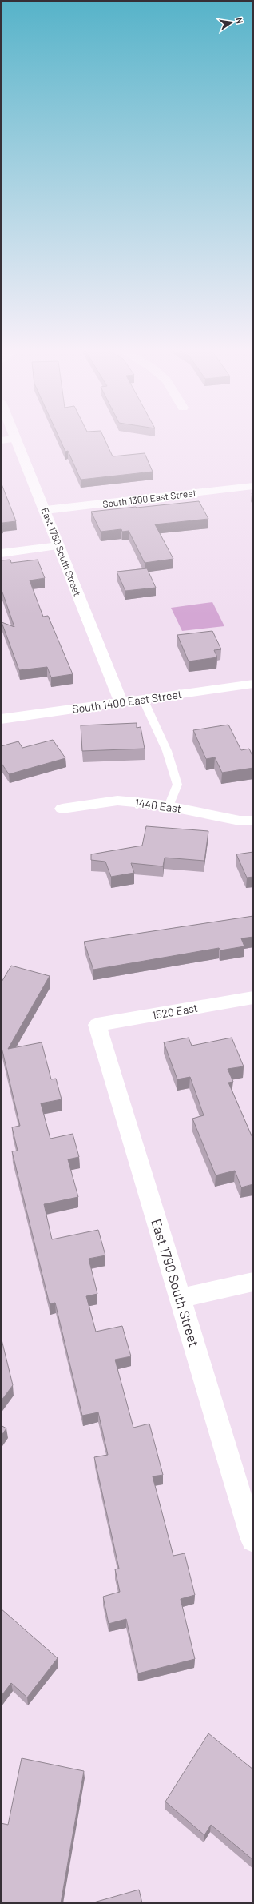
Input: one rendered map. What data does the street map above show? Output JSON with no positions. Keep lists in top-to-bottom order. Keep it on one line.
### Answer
{"streets":{"street":["South 1300 East Street","East 1750 South Street","South 1400 East Street","1440 East","1520 East","East 1790 South Street"]},"crossings":[["South 1300 East Street","East 1750 South Street"],["East 1750 South Street","South 1400 East Street"],["1520 East","East 1790 South Street"]],"north":"right"}
